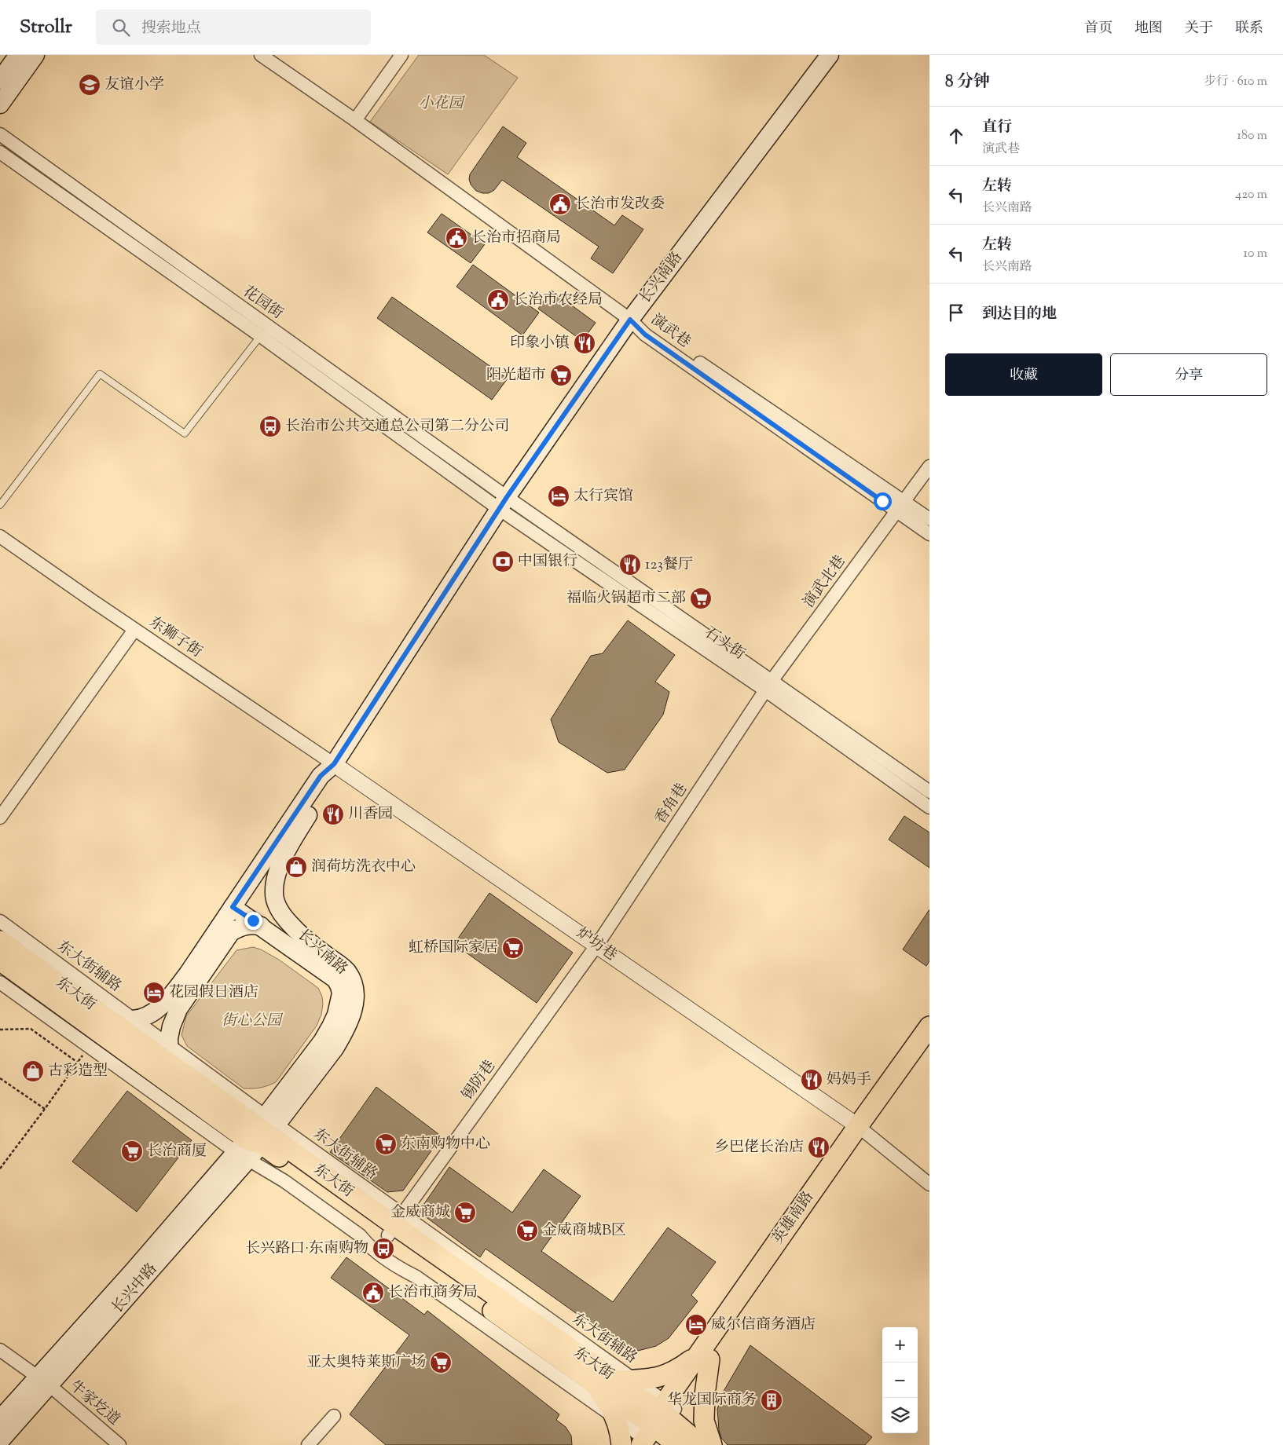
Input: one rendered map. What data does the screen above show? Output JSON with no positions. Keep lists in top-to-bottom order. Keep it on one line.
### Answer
{"streets":{"main road":["长兴南路","东大街","英雄南路","长兴中路"],"street":["花园街","演武巷","演武北巷","东狮子街","石头街","香角巷","炉坊巷","东大街辅路","锡防巷","牛家圪道"]},"crossings":[["长兴南路","花园街"],["长兴南路","演武巷"],["长兴南路","东狮子街"],["长兴南路","石头街"],["长兴南路","炉坊巷"],["长兴南路","东大街辅路"],["长兴南路","东大街"],["长兴南路","长兴中路"],["花园街","石头街"],["演武巷","演武北巷"],["演武北巷","石头街"],["演武北巷","香角巷"],["东狮子街","炉坊巷"],["石头街","香角巷"],["香角巷","炉坊巷"],["香角巷","锡防巷"],["炉坊巷","锡防巷"],["炉坊巷","英雄南路"],["东大街辅路","东大街"],["东大街","锡防巷"],["东大街","英雄南路"],["东大街","长兴中路"],["长兴中路","牛家圪道"]],"parks":["小花园","街心公园"],"places":{"school or university":["友谊小学"],"public building":["长治市发改委","长治市招商局","长治市农经局","长治市商务局"],"restaurant":["印象小镇","123餐厅","川香园","妈妈手","乡巴佬长治店"],"supermarket":["阳光超市","福临火锅超市二部","虹桥国际家居","东南购物中心","长治商厦","金威商城","金威商城B区","亚太奥特莱斯广场"],"bus stop":["长治市公共交通总公司第二分公司","长兴路口·东南购物"],"hotel":["太行宾馆","花园假日酒店","威尔信商务酒店"],"bank":["中国银行"],"shop":["润荷坊洗衣中心","古彩造型"],"building":["华龙国际商务"]},"page":{"header":"Strollr","search":"搜索地点","nav":["首页","地图","关于","联系"],"heading":["8 分钟","步行 · 610 m"],"list":[["直行","演武巷","180 m"],["左转","长兴南路","420 m"],["左转","长兴南路","10 m"],"到达目的地"],"buttons":["收藏","分享"],"map_buttons":["+","−"]}}
